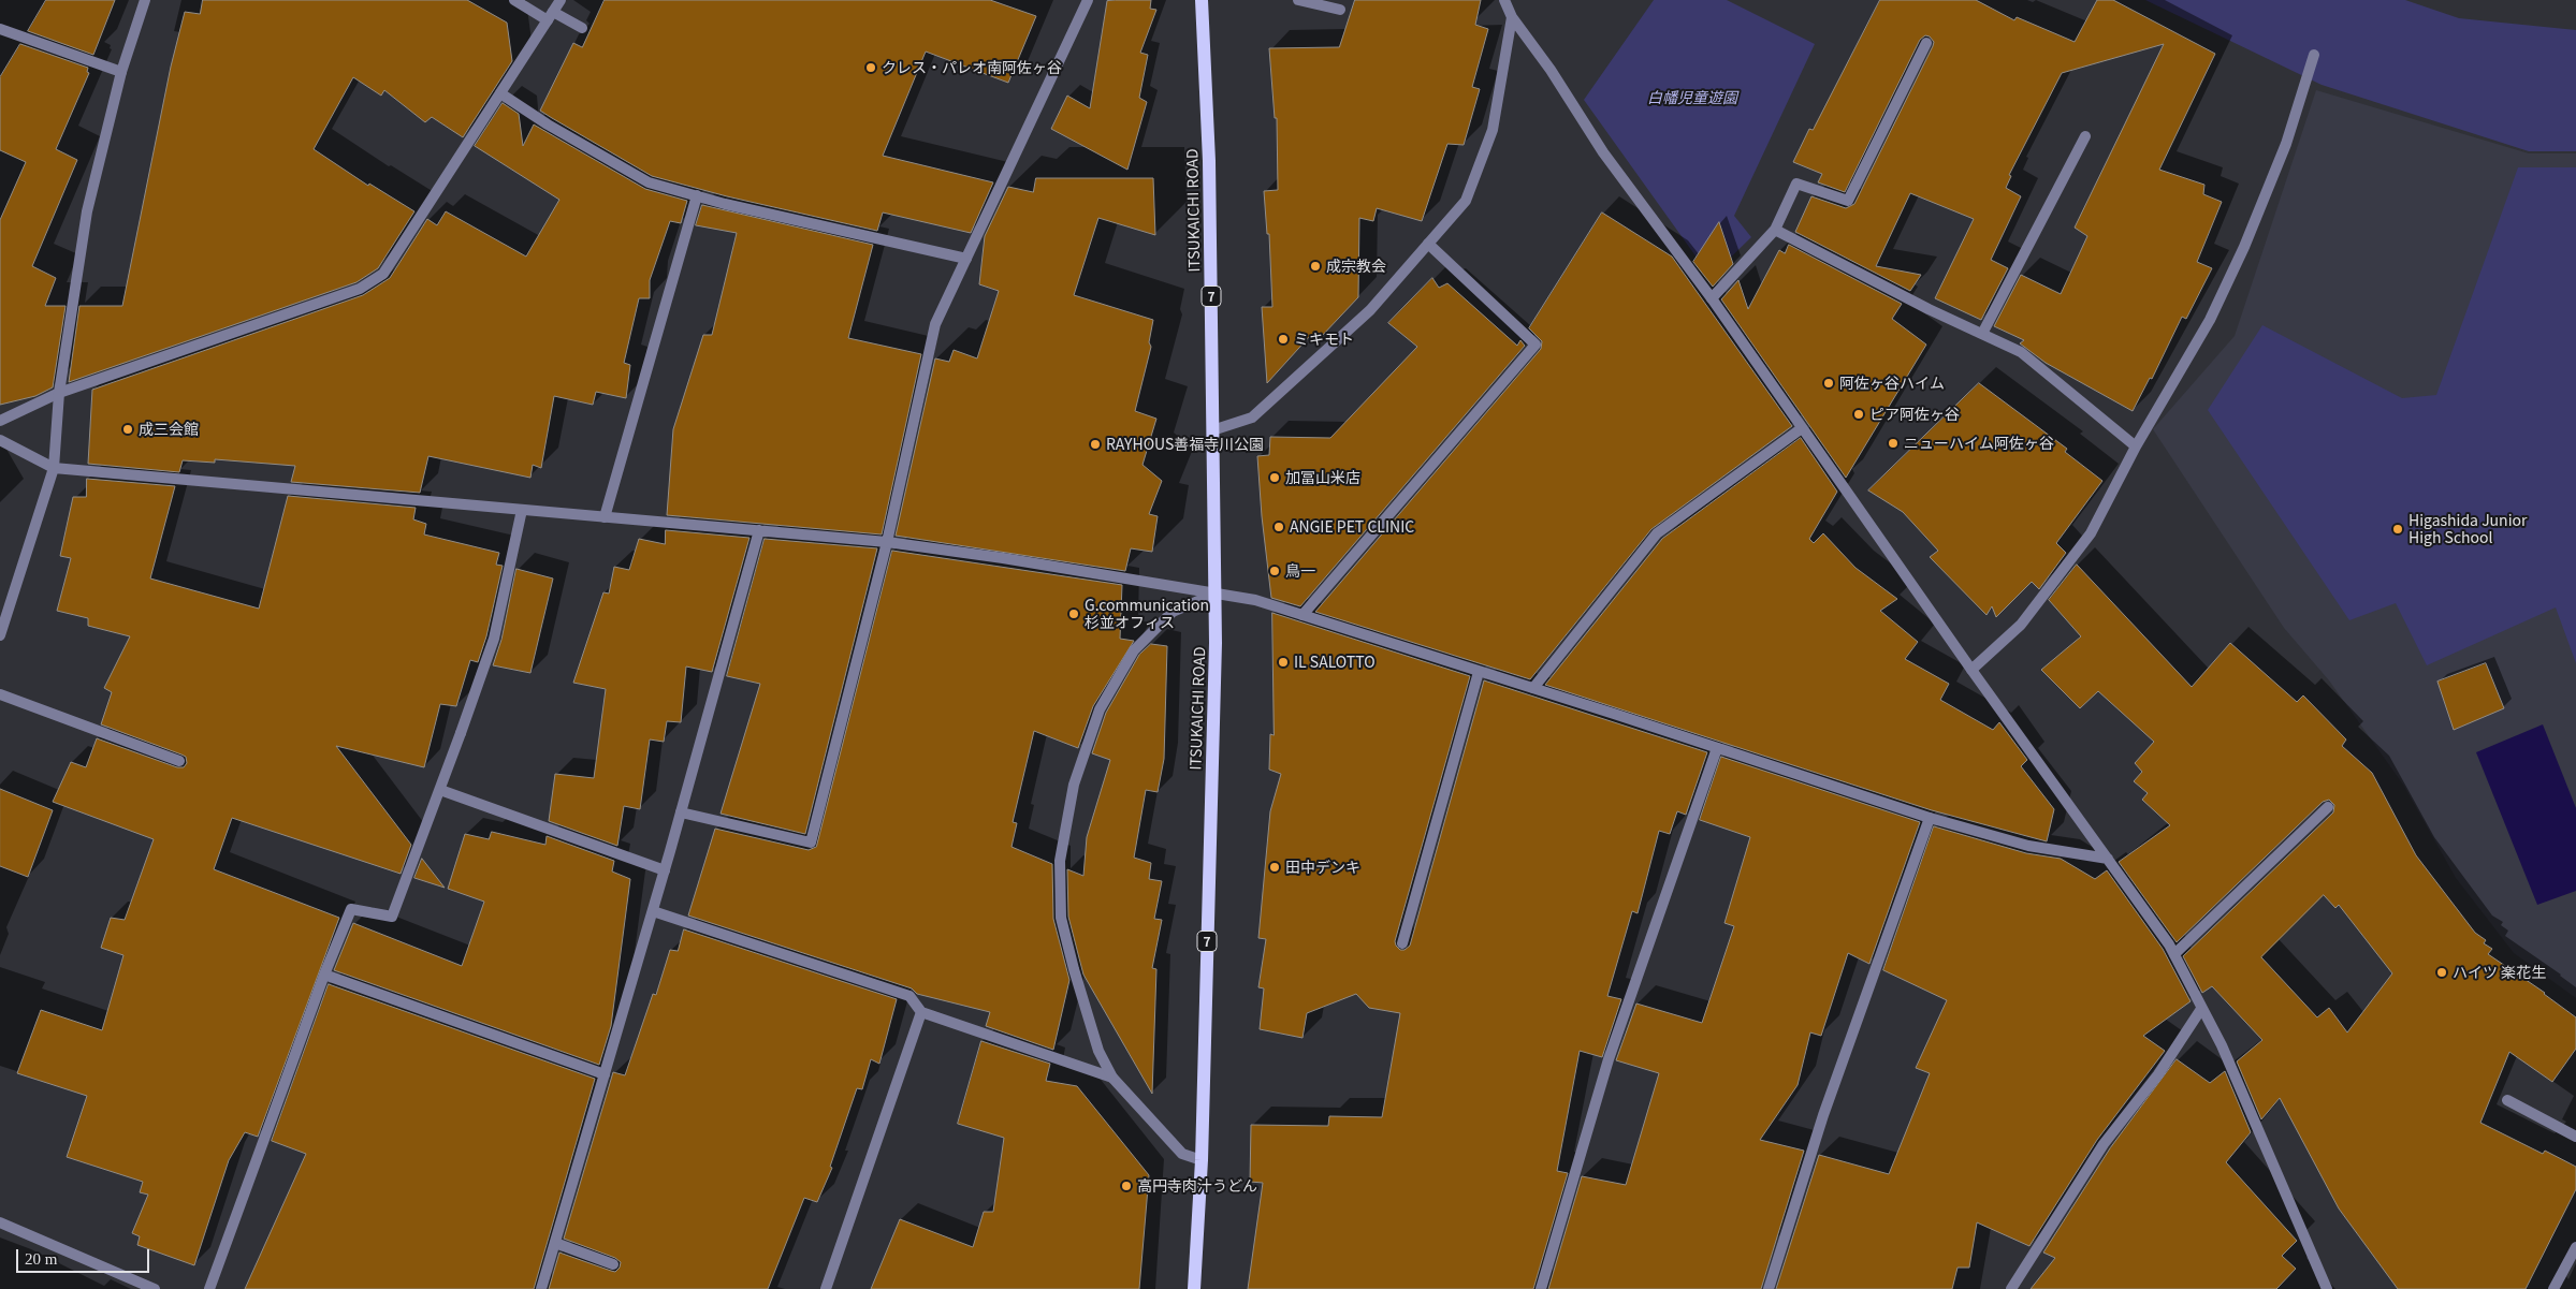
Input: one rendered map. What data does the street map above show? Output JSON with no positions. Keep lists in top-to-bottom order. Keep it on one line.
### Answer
{"streets":{"main road":["ITSUKAICHI ROAD","7"]},"parks":["白幡児童遊園"],"places":["クレス・パレオ南阿佐ヶ谷","成宗教会","ミキモト","阿佐ヶ谷ハイム","ピア阿佐ヶ谷","成三会館","ニューハイム阿佐ヶ谷","RAYHOUS善福寺川公園","加冨山米店","ANGIE PET CLINIC","Higashida Junior High School","鳥一","G.communication 杉並オフィス","IL SALOTTO","田中デンキ","ハイツ 楽花生","高円寺肉汁うどん"],"scale_bar":"20 m"}
